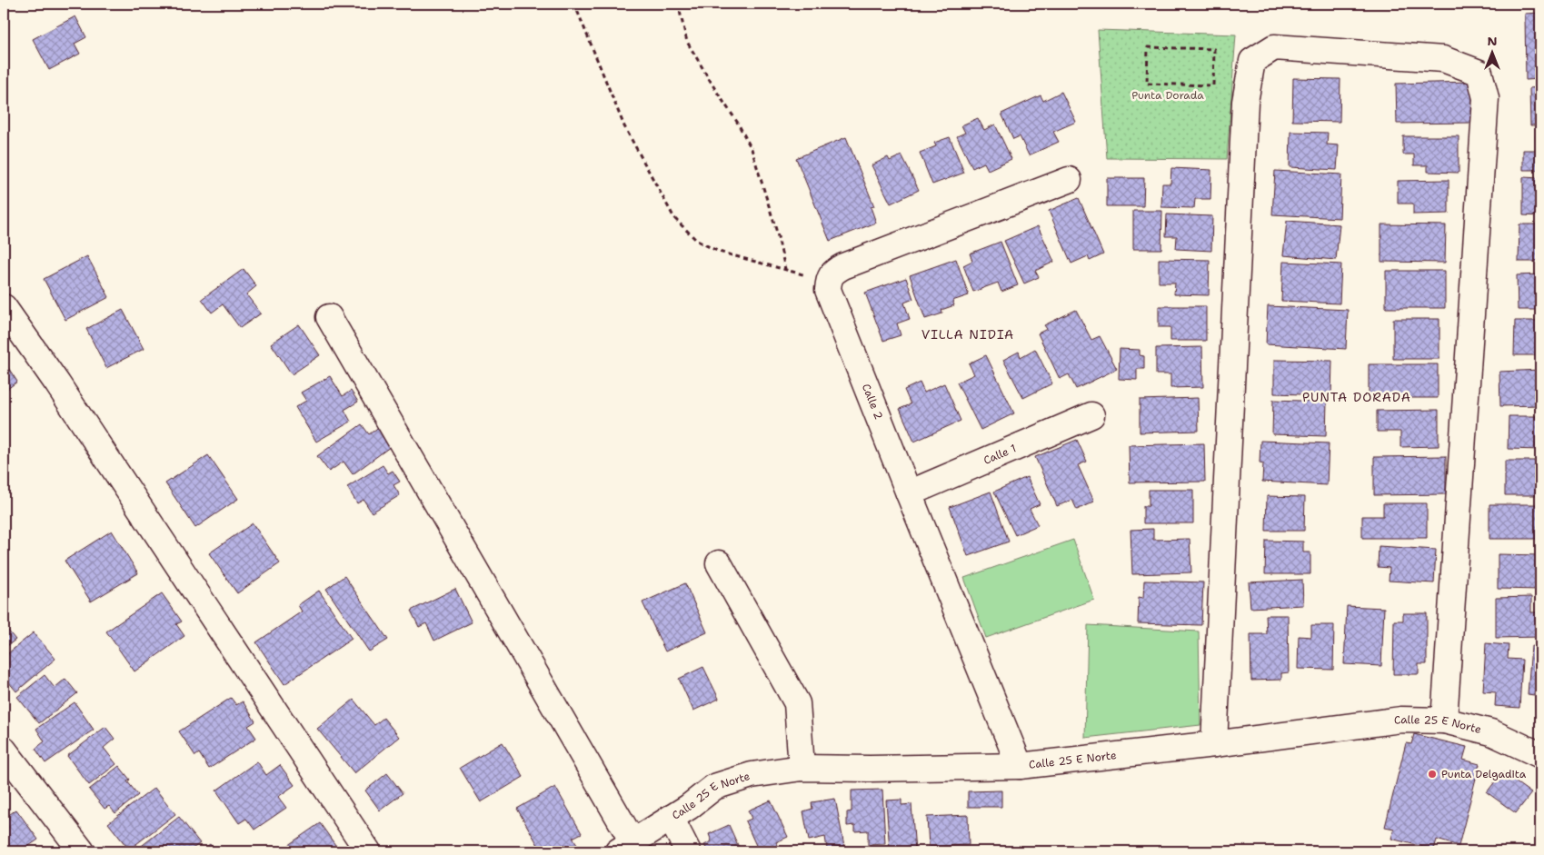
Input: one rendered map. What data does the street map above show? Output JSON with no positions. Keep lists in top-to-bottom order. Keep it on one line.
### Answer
{"streets":{"street":["Calle 2","Calle 1","Calle 25 E Norte"]},"crossings":[["Calle 2","Calle 1"],["Calle 2","Calle 25 E Norte"]],"districts":["VILLA NIDIA","PUNTA DORADA"],"parks":["Punta Dorada"],"places":["Punta Delgadita"],"north":"top"}
